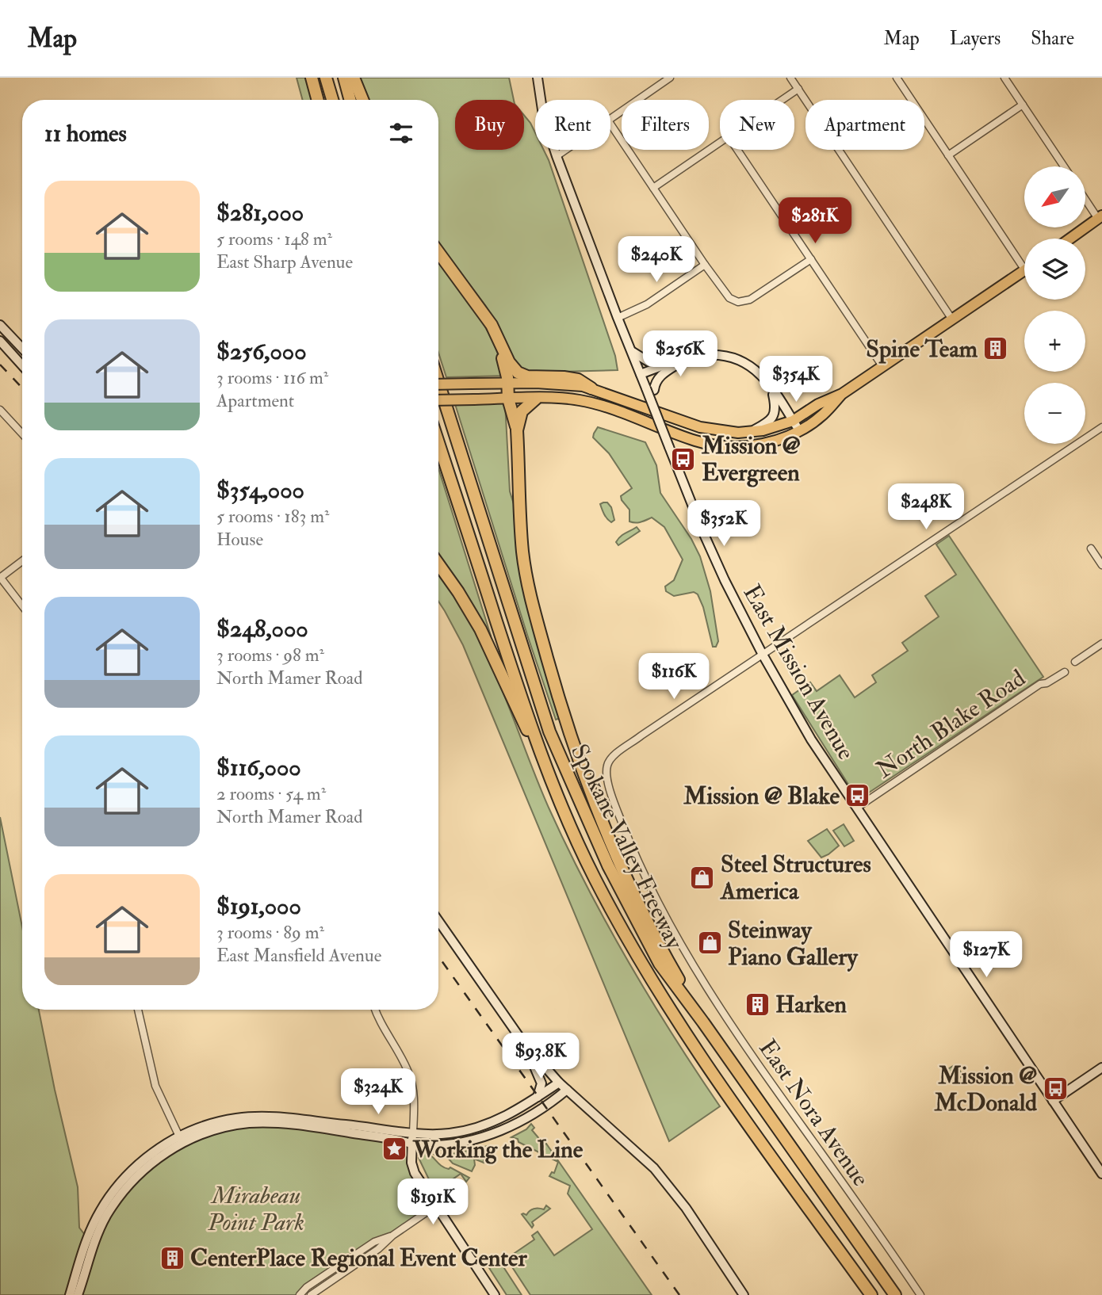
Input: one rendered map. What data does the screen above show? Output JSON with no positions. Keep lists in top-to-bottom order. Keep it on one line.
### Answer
{"streets":{"highway":["Spokane Valley Freeway"],"street":["East Mission Avenue","North Blake Road","East Nora Avenue"]},"crossings":[["East Mission Avenue","North Blake Road"],["East Mission Avenue","East Nora Avenue"]],"parks":["Mirabeau Point Park"],"places":{"building":["Spine Team","Harken","CenterPlace Regional Event Center"],"bus stop":["Mission @ Evergreen","Mission @ Blake","Mission @ McDonald"],"shop":["Steel Structures America","Steinway Piano Gallery"],"place":["Working the Line"]},"north":"bottom left","page":{"header":"Map","nav":["Map","Layers","Share"],"chip":["Buy","Rent","Filters","New","Apartment"],"heading":"11 homes","map_buttons":["+","−"],"list":[{"name":"$281,000","note":"5 rooms · 148 m² · East Sharp Avenue"},{"name":"$256,000","note":"3 rooms · 116 m² · Apartment"},{"name":"$354,000","note":"5 rooms · 183 m² · House"},{"name":"$248,000","note":"3 rooms · 98 m² · North Mamer Road"},{"name":"$116,000","note":"2 rooms · 54 m² · North Mamer Road"},{"name":"$191,000","note":"3 rooms · 89 m² · East Mansfield Avenue"}],"price":["$281K","$240K","$256K","$354K","$248K","$352K","$116K","$127K","$93.8K","$324K","$191K"]}}
